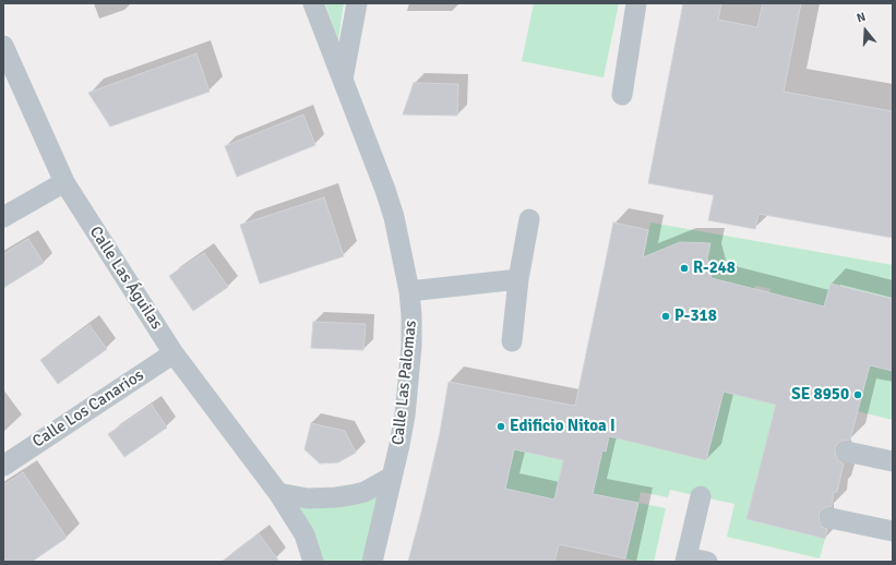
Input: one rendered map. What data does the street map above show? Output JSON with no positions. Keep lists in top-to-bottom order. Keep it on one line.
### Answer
{"streets":{"street":["Calle Las Águilas","Calle Las Palomas","Calle Los Canarios"]},"crossings":[["Calle Las Águilas","Calle Los Canarios"]],"places":["R-248","P-318","SE 8950","Edificio Nitoa I"],"north":"top"}
